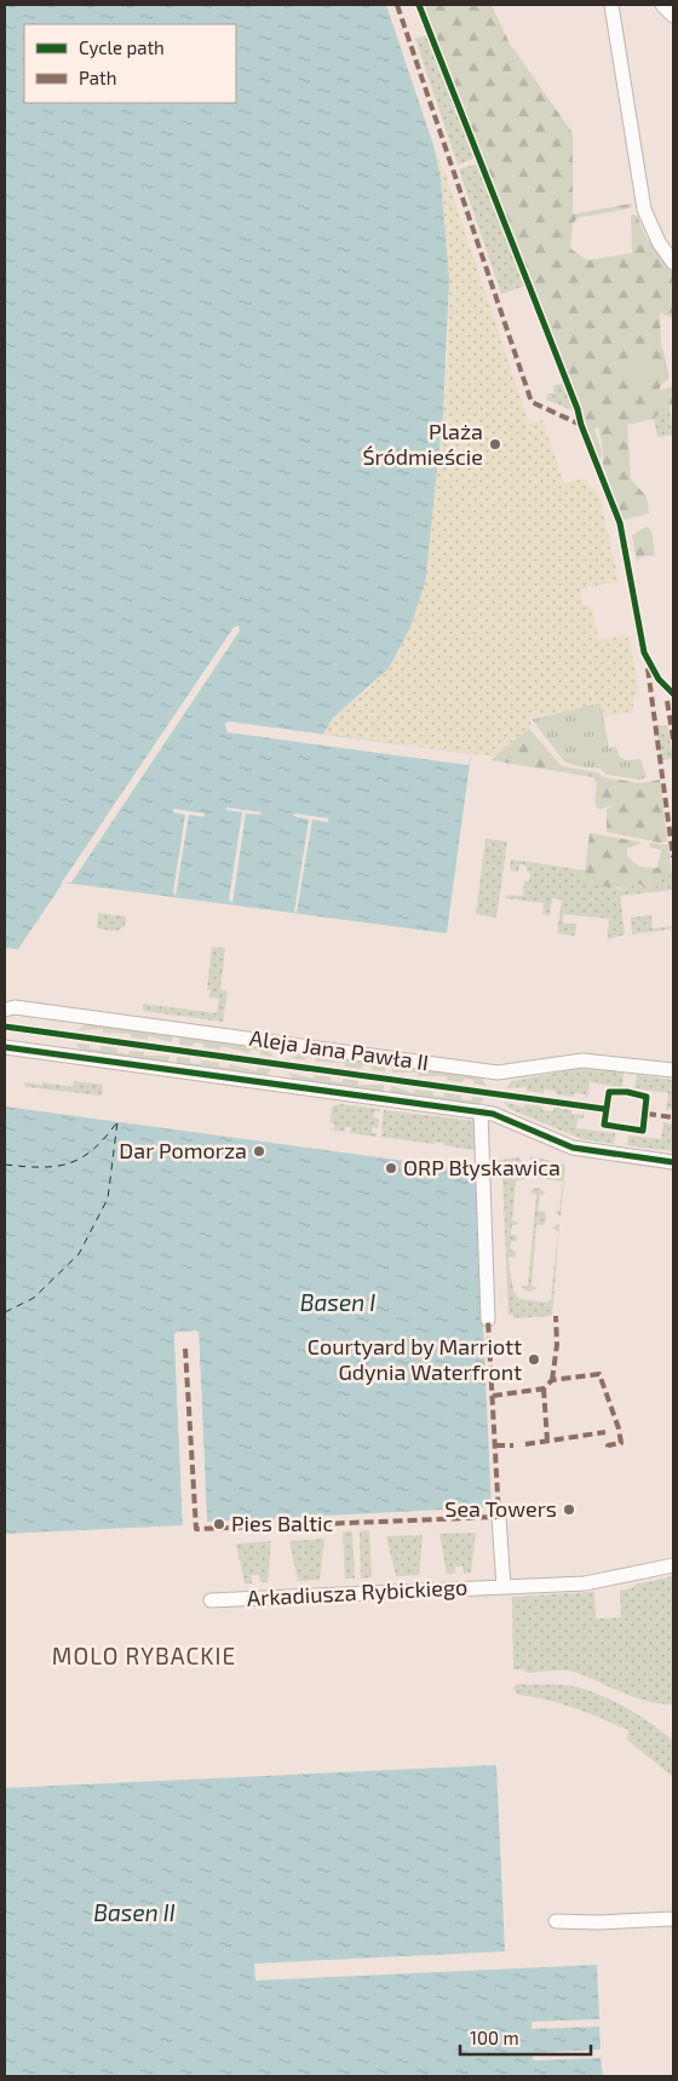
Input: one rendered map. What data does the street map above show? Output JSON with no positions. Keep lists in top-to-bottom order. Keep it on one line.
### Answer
{"streets":{"street":["Aleja Jana Pawła II","Arkadiusza Rybickiego"]},"districts":["MOLO RYBACKIE"],"water":["Basen I","Basen II"],"places":["Plaża Śródmieście","Dar Pomorza","ORP Błyskawica","Courtyard by Marriott Gdynia Waterfront","Sea Towers","Pies Baltic"],"legend":["Cycle path","Path"],"scale_bar":"100 m"}
